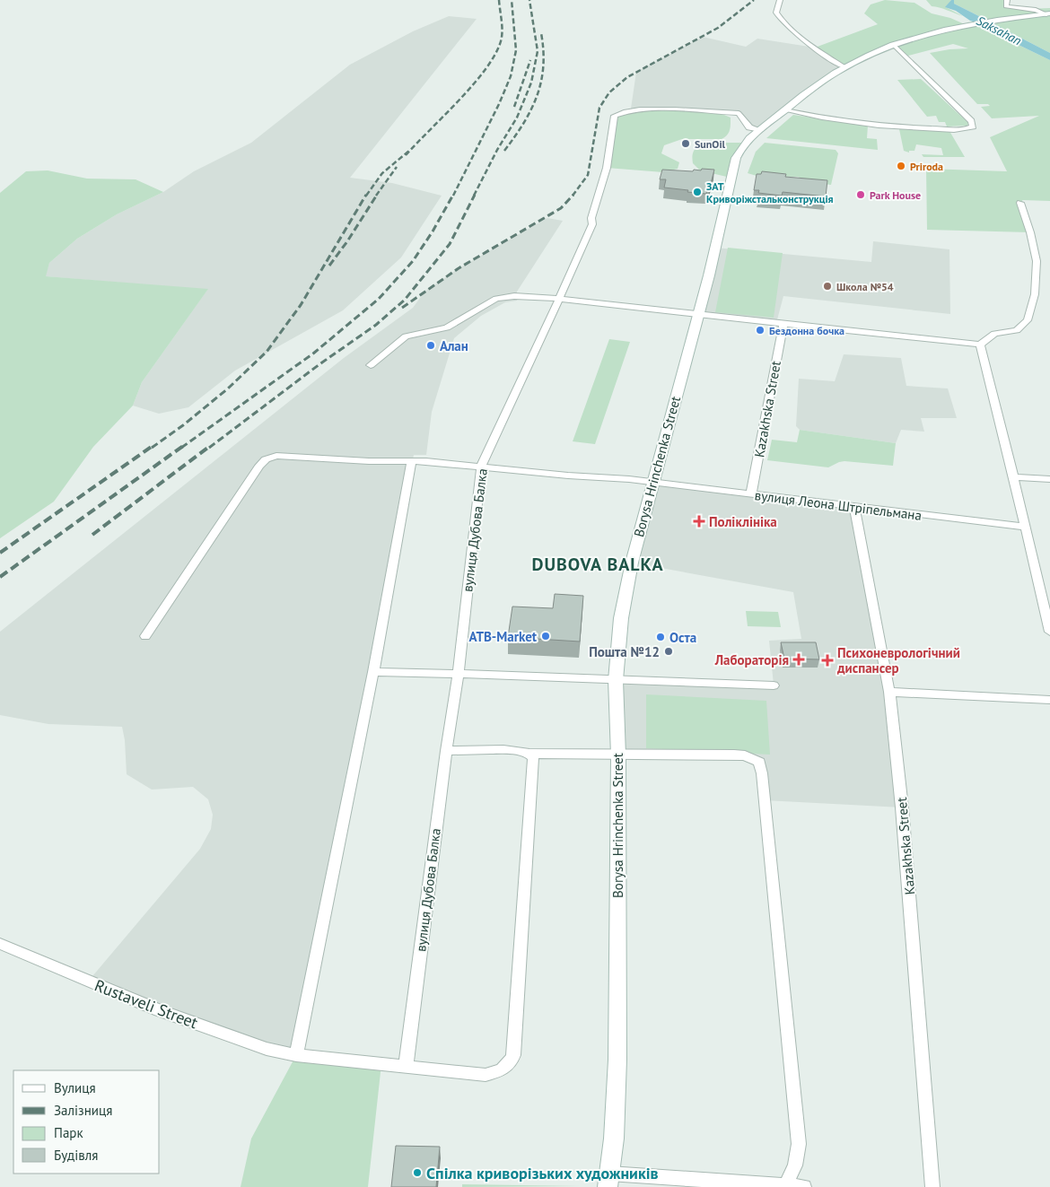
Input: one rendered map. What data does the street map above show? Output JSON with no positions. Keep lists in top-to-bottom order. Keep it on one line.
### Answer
{"streets":{"street":["Kazakhska Street","Borysa Hrinchenka Street","вулиця Леона Штріпельмана","вулиця Дубова Балка","Rustaveli Street"]},"crossings":[["Kazakhska Street","вулиця Леона Штріпельмана"],["Borysa Hrinchenka Street","вулиця Леона Штріпельмана"],["Borysa Hrinchenka Street","вулиця Дубова Балка"],["вулиця Леона Штріпельмана","вулиця Дубова Балка"],["вулиця Дубова Балка","Rustaveli Street"]],"districts":["DUBOVA BALKA"],"water":["Saksahan"],"places":{"other":["SunOil","Priroda","ЗАТ Криворіжстальконструкція","Park House","Школа №54","Бездонна бочка","Алан","ATB-Market","Оста","Пошта №12","Спілка криворізьких художників"],"health":["Поліклініка","Лабораторія","Психоневрологічний диспансер"]},"legend":["Вулиця","Залізниця","Парк","Будівля"]}
